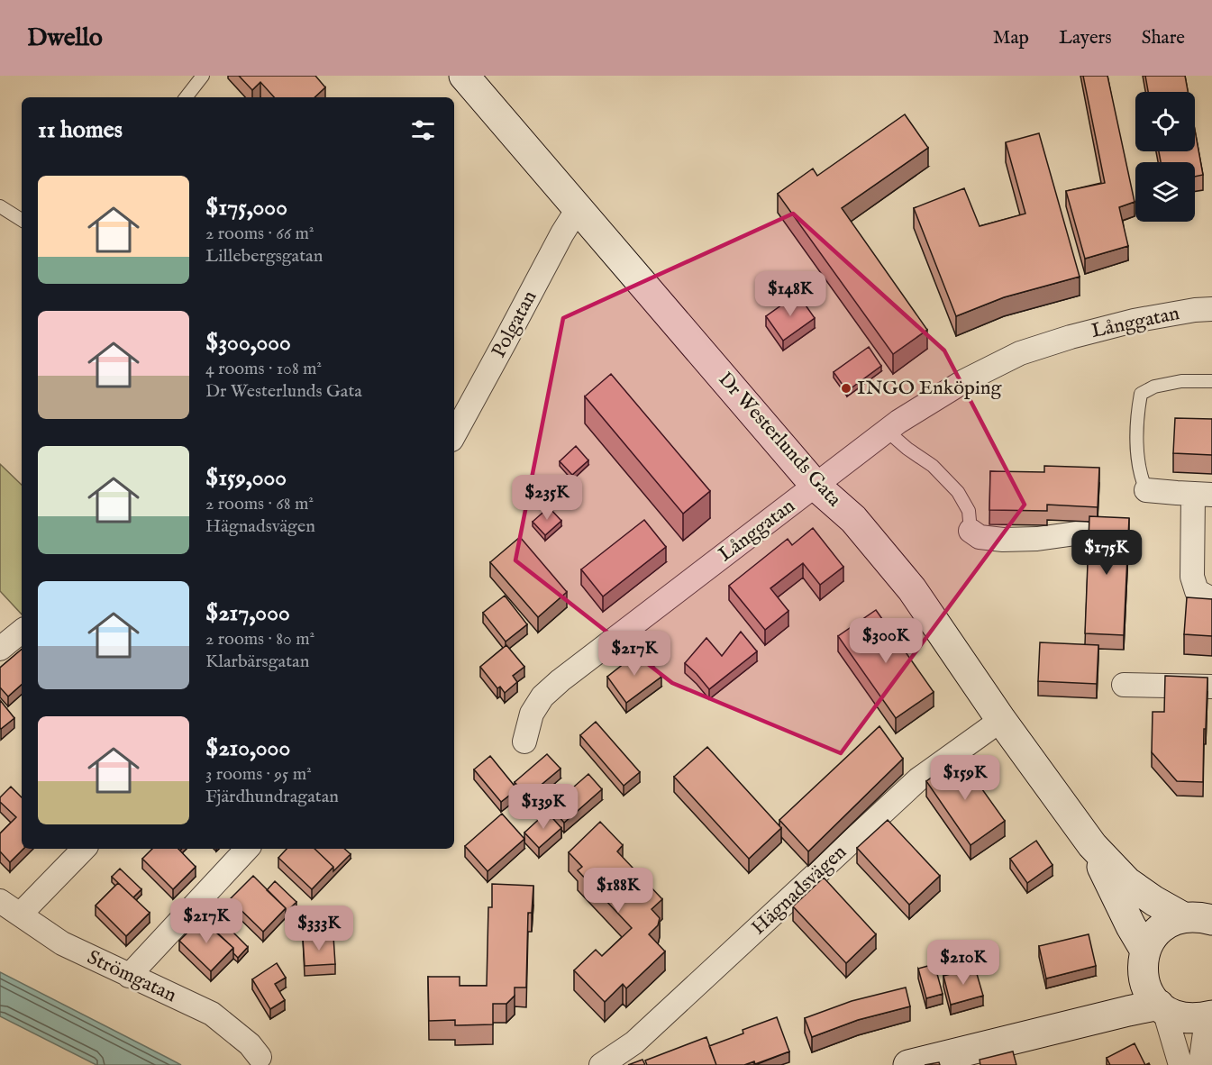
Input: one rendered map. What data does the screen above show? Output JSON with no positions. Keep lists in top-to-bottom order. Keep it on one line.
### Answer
{"streets":{"main road":["Dr Westerlunds Gata"],"street":["Långgatan","Polgatan","Hägnadsvägen","Strömgatan"]},"crossings":[["Långgatan","Dr Westerlunds Gata"],["Polgatan","Dr Westerlunds Gata"],["Dr Westerlunds Gata","Hägnadsvägen"]],"places":["INGO Enköping"],"page":{"header":"Dwello","nav":["Map","Layers","Share"],"heading":"11 homes","list":[{"name":"$175,000","note":"2 rooms · 66 m² · Lillebergsgatan"},{"name":"$300,000","note":"4 rooms · 108 m² · Dr Westerlunds Gata"},{"name":"$159,000","note":"2 rooms · 68 m² · Hägnadsvägen"},{"name":"$217,000","note":"2 rooms · 80 m² · Klarbärsgatan"},{"name":"$210,000","note":"3 rooms · 95 m² · Fjärdhundragatan"}],"price":["$148K","$235K","$175K","$300K","$217K","$159K","$139K","$188K","$217K","$333K","$210K"]}}
